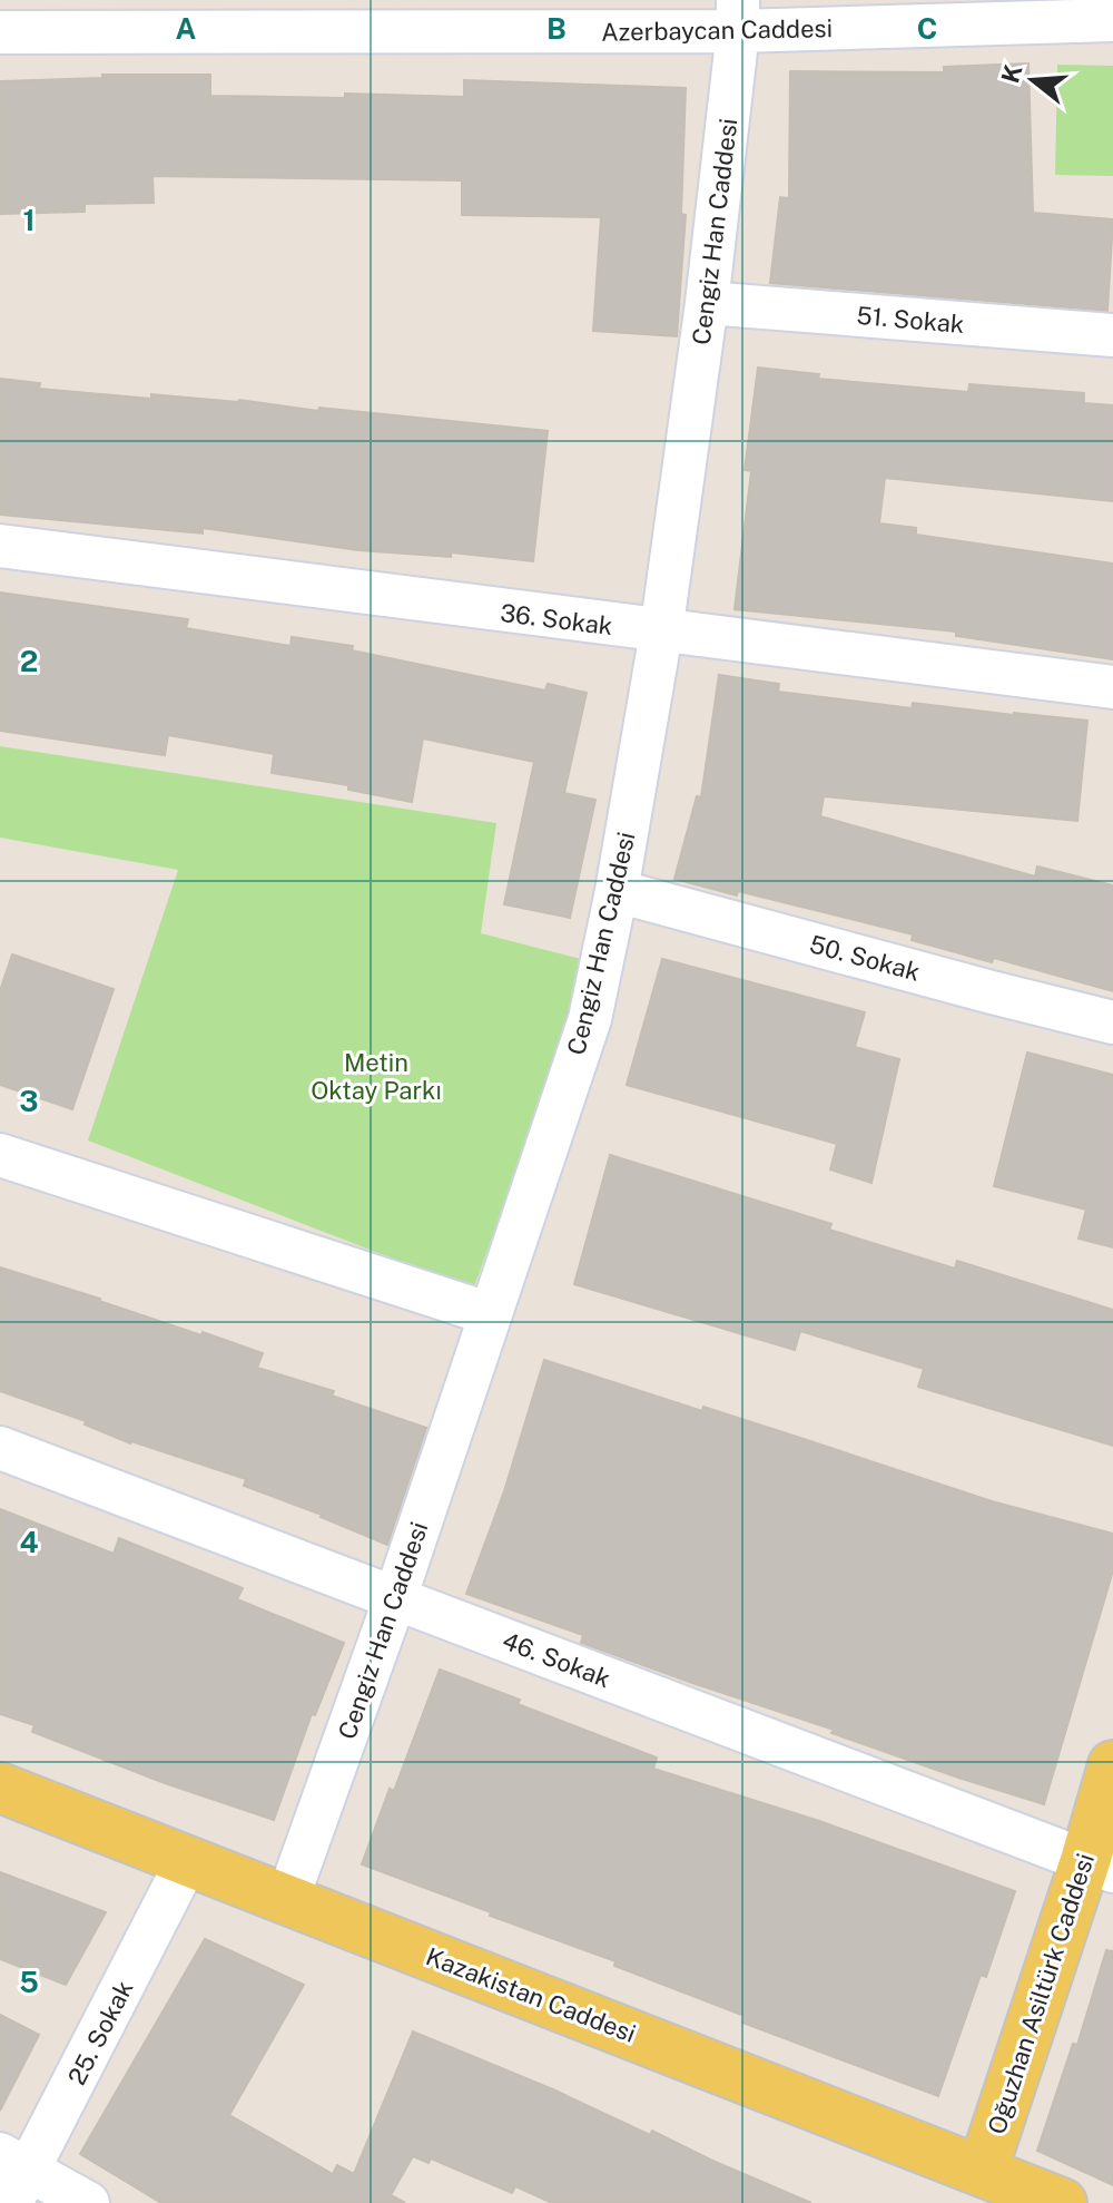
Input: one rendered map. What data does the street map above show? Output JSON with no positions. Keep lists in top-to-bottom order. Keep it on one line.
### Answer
{"streets":{"main road":["Oğuzhan Asiltürk Caddesi","Kazakistan Caddesi"],"street":["Azerbaycan Caddesi","Cengiz Han Caddesi","51. Sokak","36. Sokak","50. Sokak","46. Sokak","25. Sokak"]},"crossings":[["Azerbaycan Caddesi","Cengiz Han Caddesi"],["Cengiz Han Caddesi","51. Sokak"],["Cengiz Han Caddesi","36. Sokak"],["Cengiz Han Caddesi","50. Sokak"],["Cengiz Han Caddesi","46. Sokak"],["Cengiz Han Caddesi","Kazakistan Caddesi"],["46. Sokak","Oğuzhan Asiltürk Caddesi"],["Oğuzhan Asiltürk Caddesi","Kazakistan Caddesi"],["Kazakistan Caddesi","25. Sokak"]],"parks":["Metin Oktay Parkı"],"north":"left","grid":{"columns":["A","B","C"],"rows":["1","2","3","4","5"]}}
